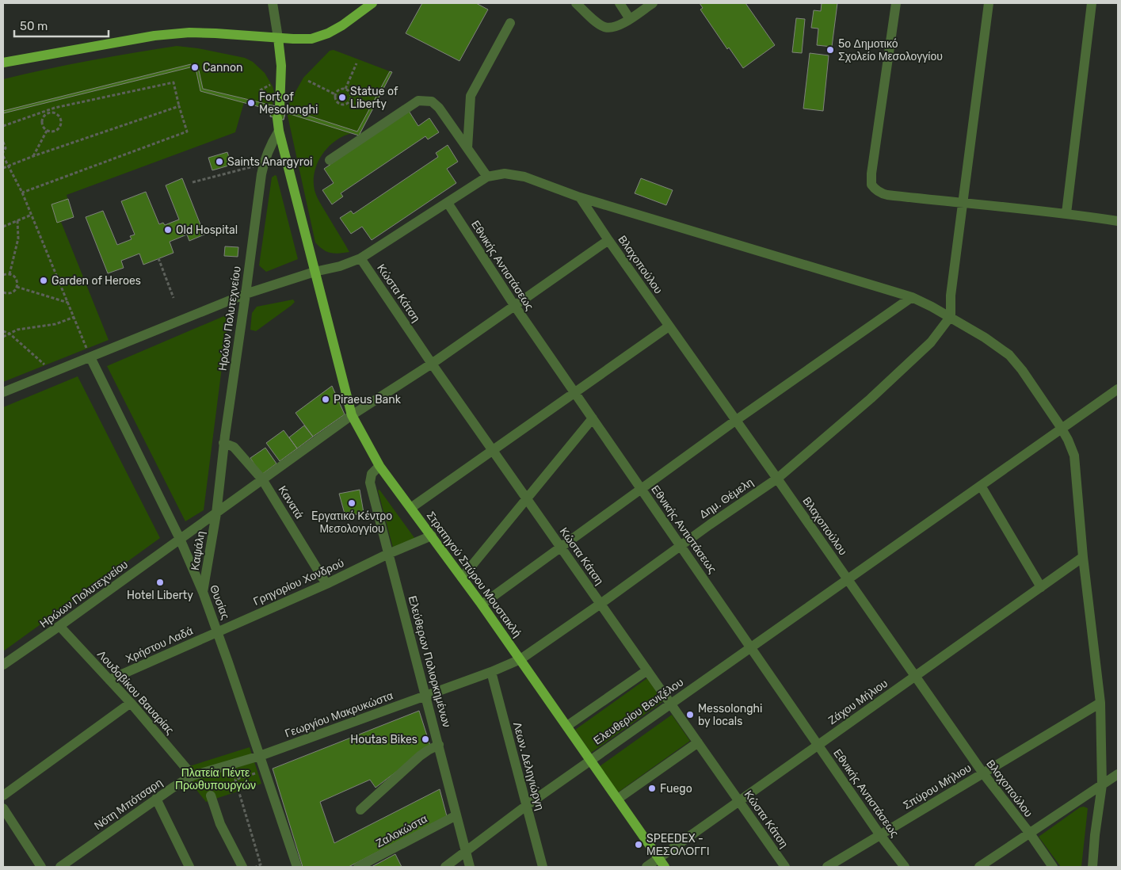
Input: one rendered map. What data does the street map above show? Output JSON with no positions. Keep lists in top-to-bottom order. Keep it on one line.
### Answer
{"streets":{"main road":["Στρατηγού Σπύρου Μουστακλή"],"street":["Βλαχοπούλου","Εθνικής Αντιστάσεως","Κώστα Κάτση","Ηρώων Πολυτεχνείου","Δημ. Θέμελη","Κανατά","Καψάλη","Γρηγορίου Χονδρού","Θυσίας","Χρήστου Λαδά","Ελεύθερων Πολιορκημένων","Λουδοβίκου Βαυαρίας","Ζάχου Μήλιου","Ελευθερίου Βενιζέλου","Γεωργίου Μακρυκώστα","Λεων. Δεληγιώργη","Σπύρου Μήλιου","Νότη Μπότσαρη","Ζαλοκώστα"]},"crossings":[["Βλαχοπούλου","Ηρώων Πολυτεχνείου"],["Βλαχοπούλου","Δημ. Θέμελη"],["Βλαχοπούλου","Ζάχου Μήλιου"],["Βλαχοπούλου","Ελευθερίου Βενιζέλου"],["Βλαχοπούλου","Σπύρου Μήλιου"],["Εθνικής Αντιστάσεως","Ηρώων Πολυτεχνείου"],["Εθνικής Αντιστάσεως","Δημ. Θέμελη"],["Εθνικής Αντιστάσεως","Ζάχου Μήλιου"],["Εθνικής Αντιστάσεως","Ελευθερίου Βενιζέλου"],["Εθνικής Αντιστάσεως","Σπύρου Μήλιου"],["Κώστα Κάτση","Ηρώων Πολυτεχνείου"],["Κώστα Κάτση","Δημ. Θέμελη"],["Κώστα Κάτση","Ζάχου Μήλιου"],["Κώστα Κάτση","Ελευθερίου Βενιζέλου"],["Ηρώων Πολυτεχνείου","Κανατά"],["Ηρώων Πολυτεχνείου","Καψάλη"],["Ηρώων Πολυτεχνείου","Στρατηγού Σπύρου Μουστακλή"],["Ηρώων Πολυτεχνείου","Θυσίας"],["Ηρώων Πολυτεχνείου","Λουδοβίκου Βαυαρίας"],["Δημ. Θέμελη","Στρατηγού Σπύρου Μουστακλή"],["Δημ. Θέμελη","Ελεύθερων Πολιορκημένων"],["Δημ. Θέμελη","Γεωργίου Μακρυκώστα"],["Δημ. Θέμελη","Λεων. Δεληγιώργη"],["Κανατά","Γρηγορίου Χονδρού"],["Καψάλη","Θυσίας"],["Στρατηγού Σπύρου Μουστακλή","Γρηγορίου Χονδρού"],["Στρατηγού Σπύρου Μουστακλή","Ελεύθερων Πολιορκημένων"],["Στρατηγού Σπύρου Μουστακλή","Ζάχου Μήλιου"],["Στρατηγού Σπύρου Μουστακλή","Ελευθερίου Βενιζέλου"],["Γρηγορίου Χονδρού","Θυσίας"],["Γρηγορίου Χονδρού","Χρήστου Λαδά"],["Γρηγορίου Χονδρού","Ελεύθερων Πολιορκημένων"],["Θυσίας","Χρήστου Λαδά"],["Θυσίας","Γεωργίου Μακρυκώστα"],["Θυσίας","Νότη Μπότσαρη"],["Χρήστου Λαδά","Λουδοβίκου Βαυαρίας"],["Ελεύθερων Πολιορκημένων","Ελευθερίου Βενιζέλου"],["Ελεύθερων Πολιορκημένων","Γεωργίου Μακρυκώστα"],["Ελεύθερων Πολιορκημένων","Ζαλοκώστα"],["Λουδοβίκου Βαυαρίας","Νότη Μπότσαρη"],["Ελευθερίου Βενιζέλου","Λεων. Δεληγιώργη"],["Γεωργίου Μακρυκώστα","Νότη Μπότσαρη"]],"parks":["Πλατεία Πέντε Πρωθυπουργών"],"places":["5ο Δημοτικό Σχολείο Μεσολογγίου","Cannon","Statue of Liberty","Fort of Mesolonghi","Saints Anargyroi","Old Hospital","Garden of Heroes","Piraeus Bank","Eργατικό Κέντρο Μεσολογγίου","Hotel Liberty","Messolonghi by locals","Houtas Bikes","Fuego","SPEEDEX - ΜΕΣΟΛΟΓΓΙ"],"scale_bar":"50 m"}
